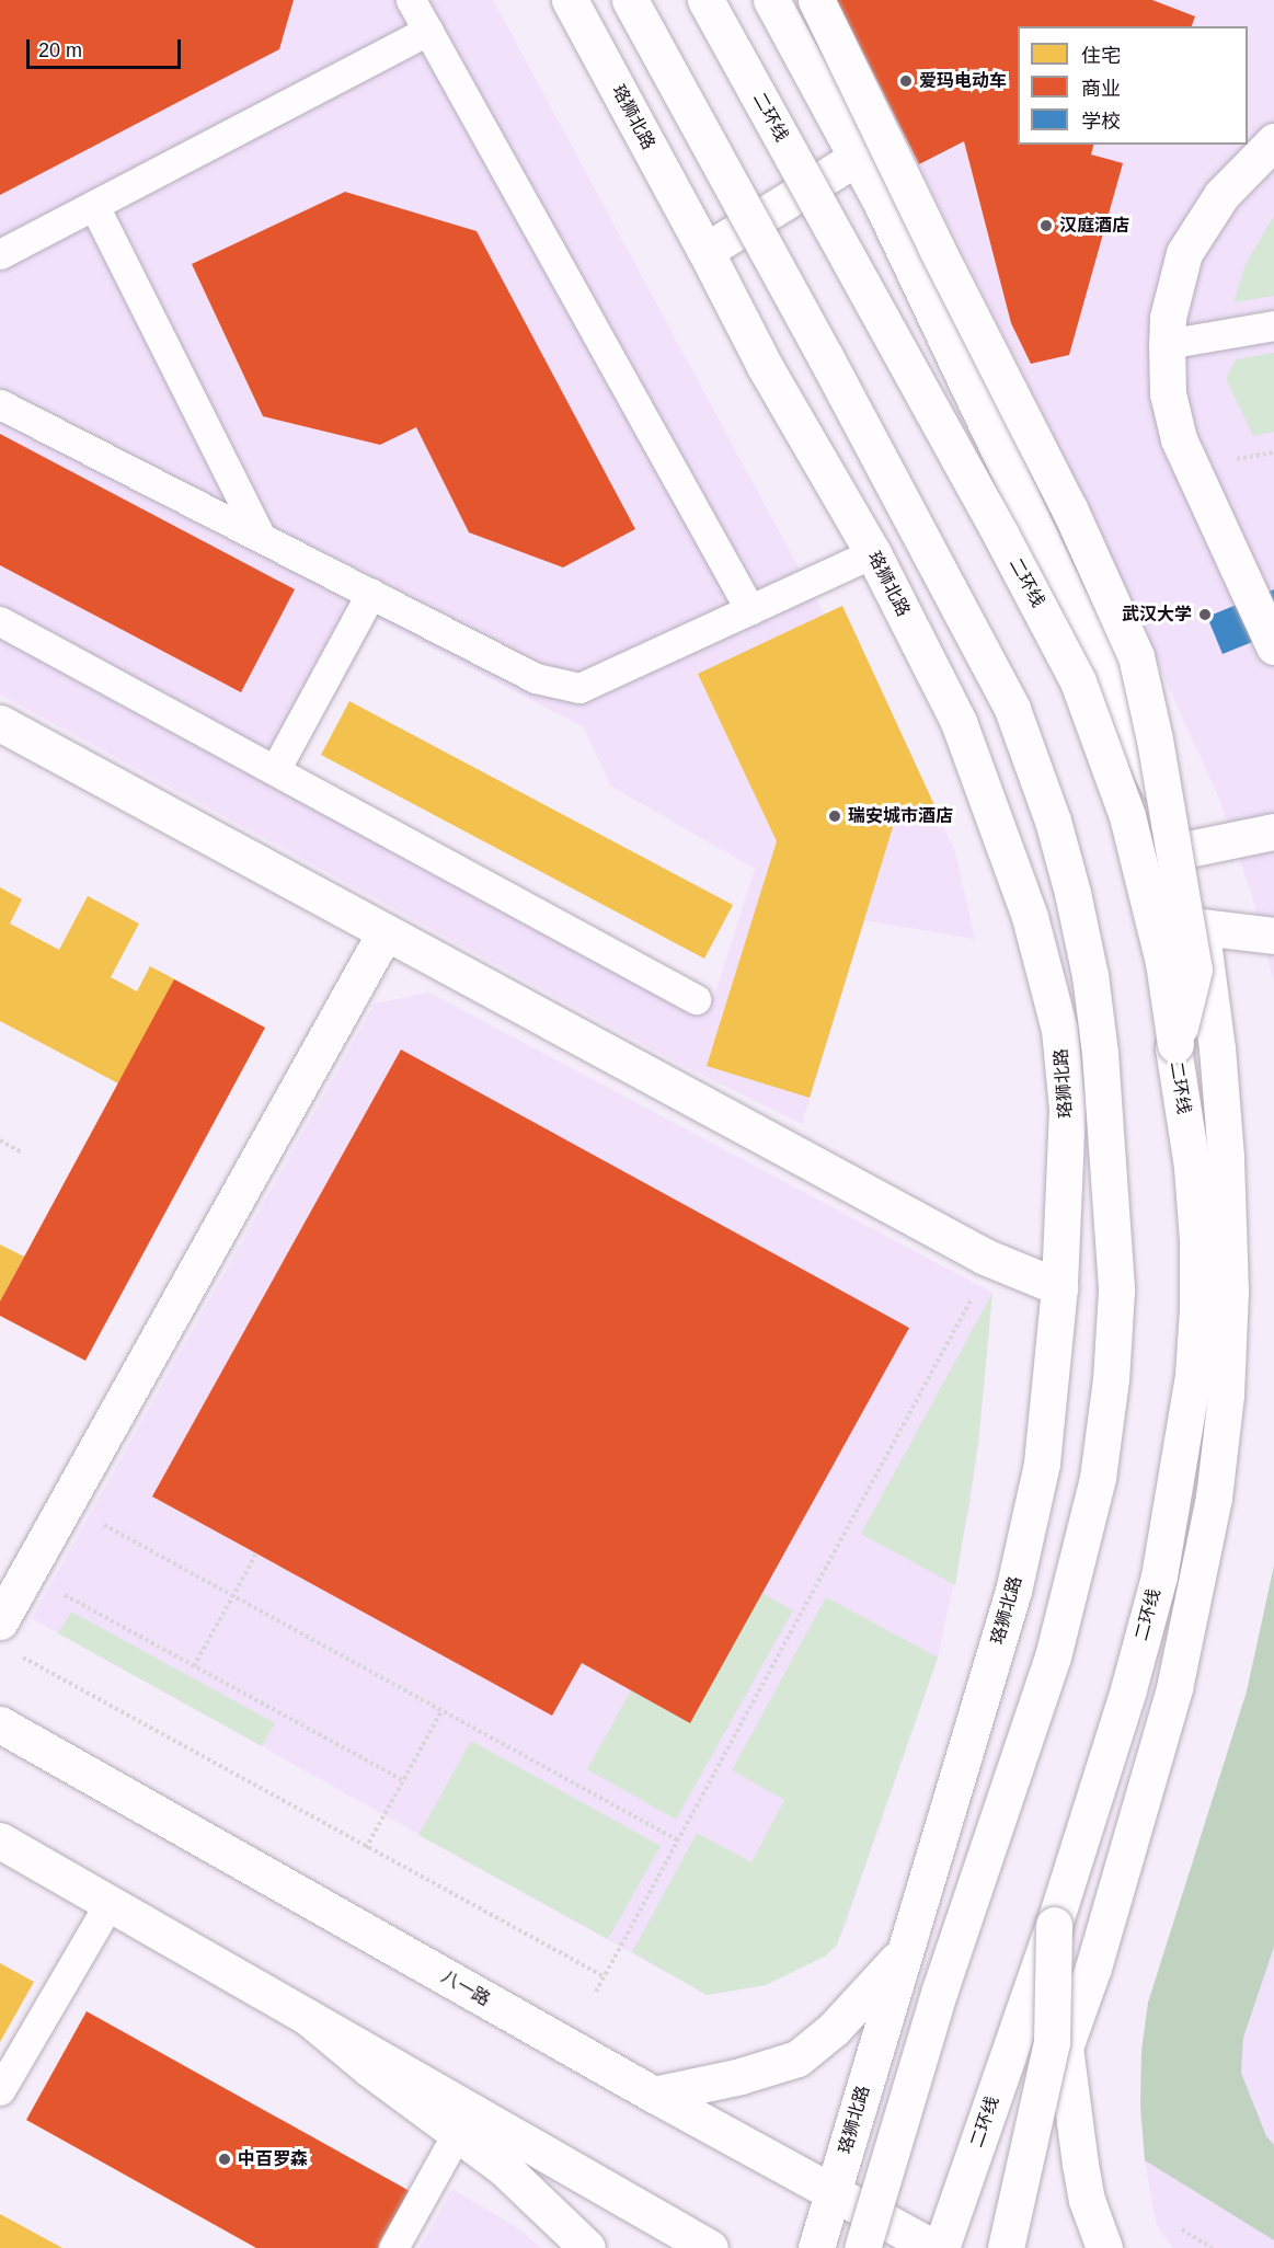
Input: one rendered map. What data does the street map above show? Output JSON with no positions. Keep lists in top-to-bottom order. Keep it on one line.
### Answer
{"streets":{"main road":["珞狮北路","二环线","八一路"]},"crossings":[["珞狮北路","八一路"]],"places":["爱玛电动车","汉庭酒店","武汉大学","瑞安城市酒店","中百罗森"],"legend":["住宅","商业","学校"],"scale_bar":"20 m"}
